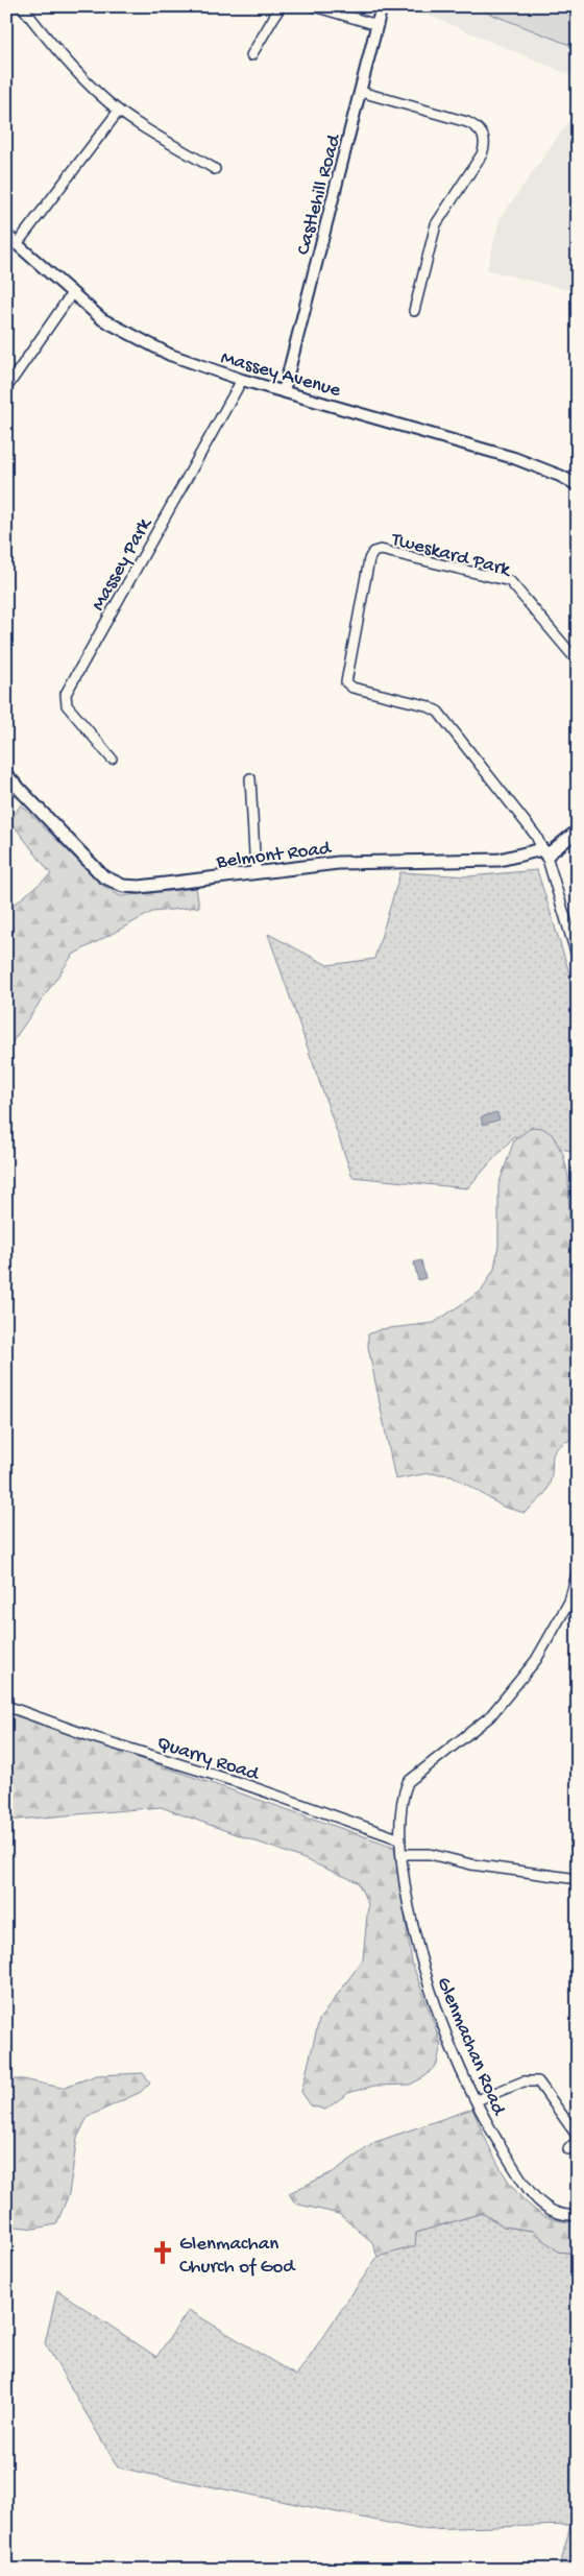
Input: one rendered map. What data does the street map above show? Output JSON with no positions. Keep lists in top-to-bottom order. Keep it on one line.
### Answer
{"streets":{"main road":["Belmont Road"],"street":["Castlehill Road","Massey Avenue","Tweskard Park","Massey Park","Quarry Road","Glenmachan Road"]},"crossings":[["Castlehill Road","Massey Avenue"],["Massey Avenue","Massey Park"],["Tweskard Park","Belmont Road"],["Quarry Road","Glenmachan Road"]],"places":{"church":["Glenmachan Church of God"]}}
